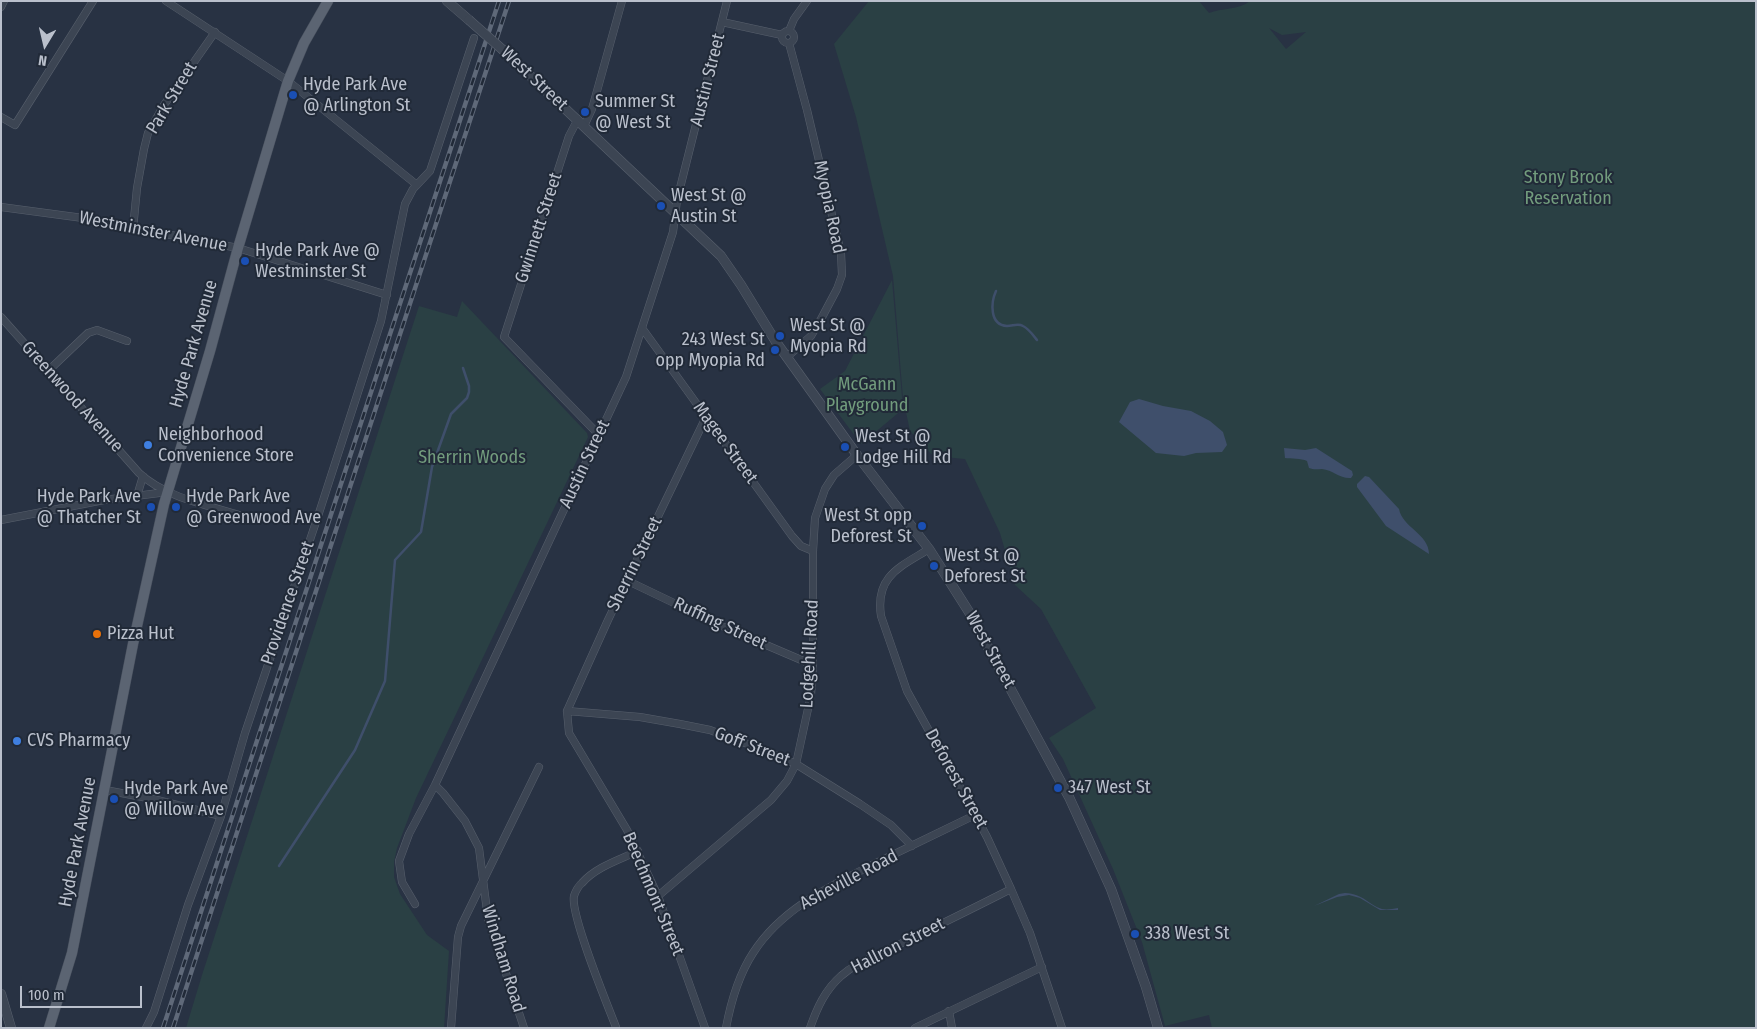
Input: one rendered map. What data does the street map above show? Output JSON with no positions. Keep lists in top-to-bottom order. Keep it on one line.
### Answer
{"streets":{"main road":["Hyde Park Avenue"],"street":["West Street","Austin Street","Park Street","Myopia Road","Gwinnett Street","Westminster Avenue","Greenwood Avenue","Magee Street","Sherrin Street","Providence Street","Ruffing Street","Lodgehill Road","Goff Street","Deforest Street","Asheville Road","Beechmont Street","Hallron Street","Windham Road"]},"crossings":[["West Street","Austin Street"],["West Street","Myopia Road"],["West Street","Gwinnett Street"],["West Street","Lodgehill Road"],["West Street","Deforest Street"],["Austin Street","Gwinnett Street"],["Austin Street","Magee Street"],["Austin Street","Windham Road"],["Park Street","Westminster Avenue"],["Westminster Avenue","Hyde Park Avenue"],["Westminster Avenue","Providence Street"],["Hyde Park Avenue","Greenwood Avenue"],["Magee Street","Sherrin Street"],["Magee Street","Lodgehill Road"],["Sherrin Street","Ruffing Street"],["Sherrin Street","Goff Street"],["Sherrin Street","Beechmont Street"],["Ruffing Street","Lodgehill Road"],["Lodgehill Road","Goff Street"],["Lodgehill Road","Beechmont Street"],["Goff Street","Asheville Road"],["Goff Street","Beechmont Street"],["Deforest Street","Asheville Road"],["Deforest Street","Hallron Street"]],"parks":["Stony Brook Reservation","McGann Playground","Sherrin Woods"],"places":["Hyde Park Ave @ Arlington St","Summer St @ West St","West St @ Austin St","Hyde Park Ave @ Westminster St","West St @ Myopia Rd","243 West St opp Myopia Rd","Neighborhood Convenience Store","West St @ Lodge Hill Rd","Hyde Park Ave @ Thatcher St","Hyde Park Ave @ Greenwood Ave","West St opp Deforest St","West St @ Deforest St","Pizza Hut","CVS Pharmacy","347 West St","Hyde Park Ave @ Willow Ave","338 West St"],"scale_bar":"100 m","north":"bottom"}
